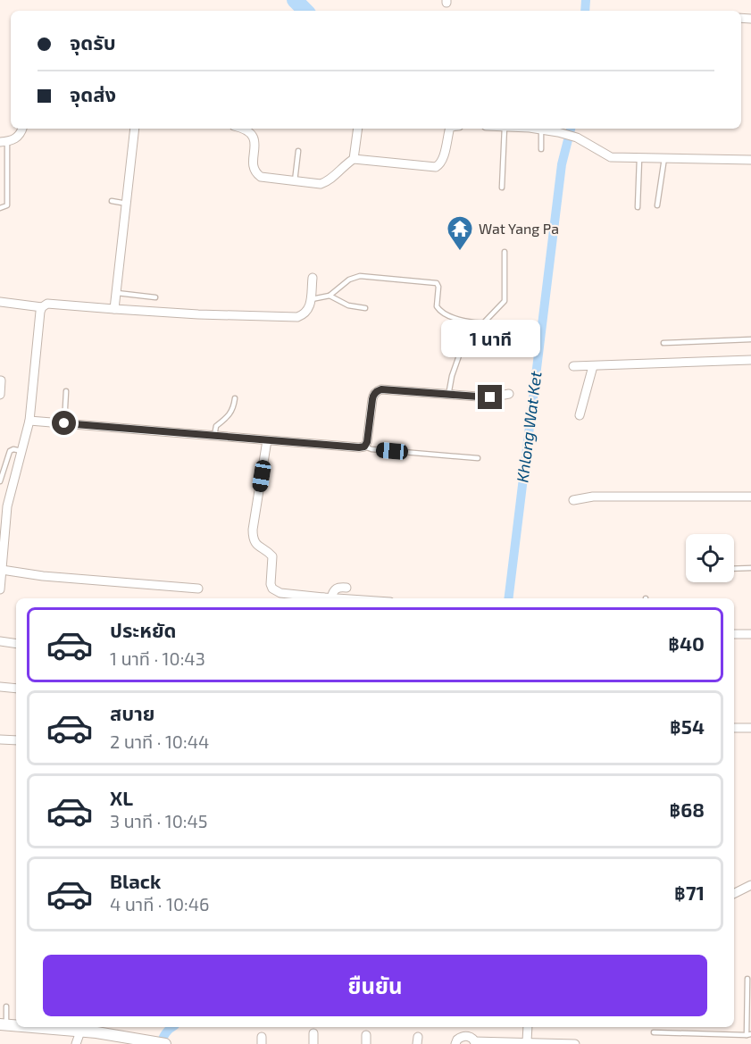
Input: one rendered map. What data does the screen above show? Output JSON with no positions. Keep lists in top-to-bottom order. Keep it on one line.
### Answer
{"water":["Khlong Wat Ket"],"places":{"temple":["Wat Yang Pa"]},"page":{"banner":["จุดรับ","จุดส่ง"],"bubble":"1 นาที","list":[{"name":"ประหยัด","note":"1 นาที · 10:43","value":"฿40"},{"name":"สบาย","note":"2 นาที · 10:44","value":"฿54"},{"name":"XL","note":"3 นาที · 10:45","value":"฿68"},{"name":"Black","note":"4 นาที · 10:46","value":"฿71"}],"buttons":"ยืนยัน"}}
